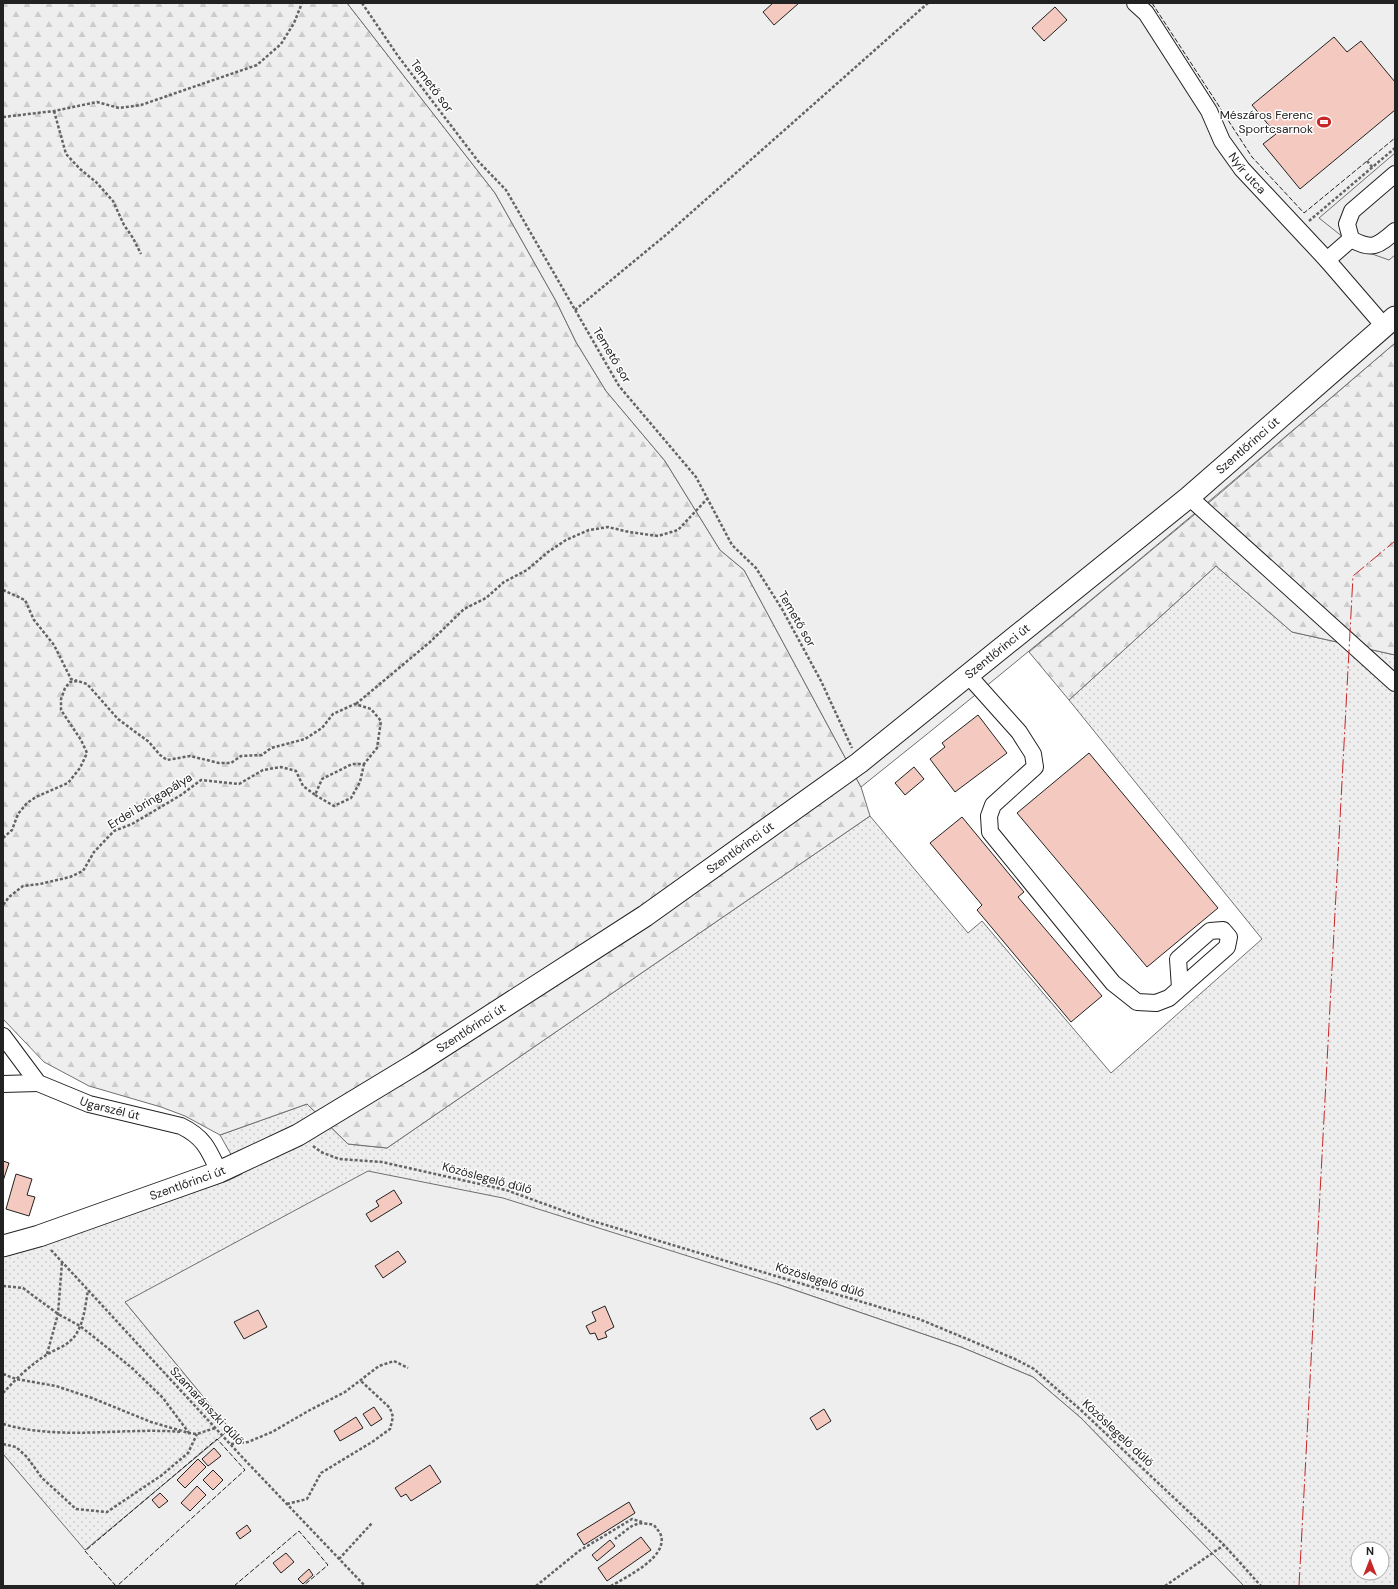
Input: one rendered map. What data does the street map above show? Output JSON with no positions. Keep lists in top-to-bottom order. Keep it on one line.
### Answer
{"streets":{"main road":["Szentlőrinci út"],"street":["Nyír utca","Ugarszél út"],"path":["Temető sor","Erdei bringapálya","Közöslegelő dűlő","Szamaránszki dűlő"]},"crossings":[["Temető sor","Szentlőrinci út"],["Nyír utca","Szentlőrinci út"],["Szentlőrinci út","Ugarszél út"],["Szentlőrinci út","Közöslegelő dűlő"],["Szentlőrinci út","Szamaránszki dűlő"]],"places":{"sports":["Mészáros Ferenc Sportcsarnok"]},"north":"top"}
